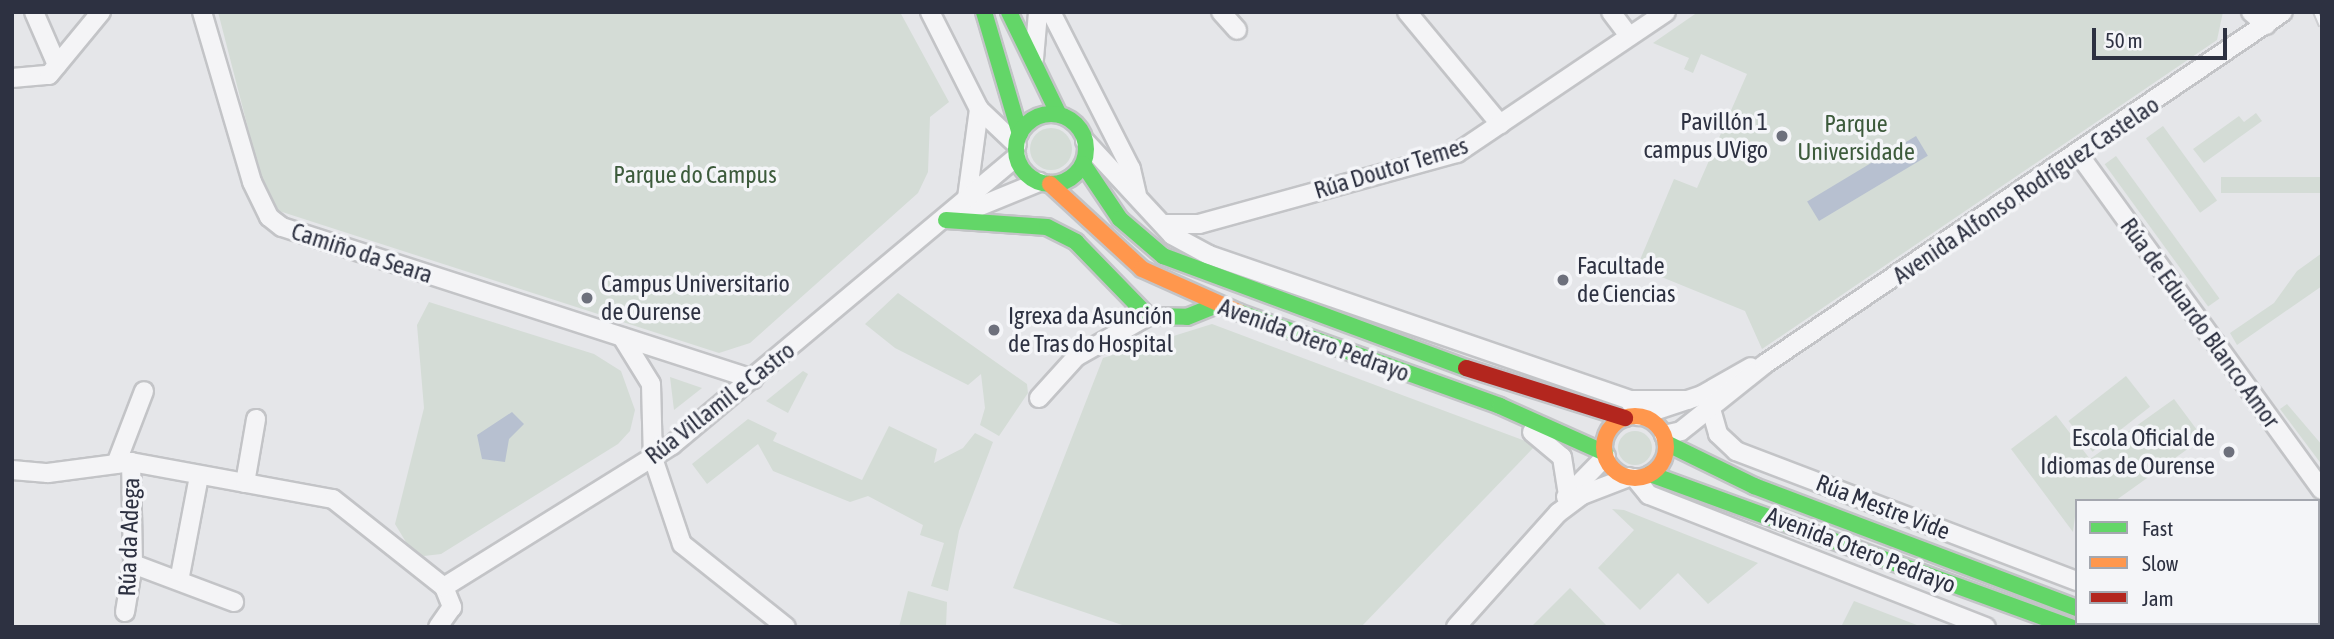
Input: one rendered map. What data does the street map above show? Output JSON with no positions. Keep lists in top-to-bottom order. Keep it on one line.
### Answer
{"streets":{"main road":["Avenida Otero Pedrayo"],"street":["Rúa Doutor Temes","Avenida Alfonso Rodríguez Castelao","Camiño da Seara","Rúa de Eduardo Blanco Amor","Rúa Villamil e Castro","Rúa Mestre Vide","Rúa da Adega"]},"crossings":[["Avenida Alfonso Rodríguez Castelao","Rúa de Eduardo Blanco Amor"],["Avenida Alfonso Rodríguez Castelao","Avenida Otero Pedrayo"],["Avenida Alfonso Rodríguez Castelao","Rúa Mestre Vide"],["Camiño da Seara","Rúa Villamil e Castro"]],"parks":["Parque Universidade","Parque do Campus"],"places":["Pavillón 1 campus UVigo","Facultade de Ciencias","Campus Universitario de Ourense","Igrexa da Asunción de Tras do Hospital","Escola Oficial de Idiomas de Ourense"],"legend":["Fast","Slow","Jam"],"scale_bar":"50 m"}
